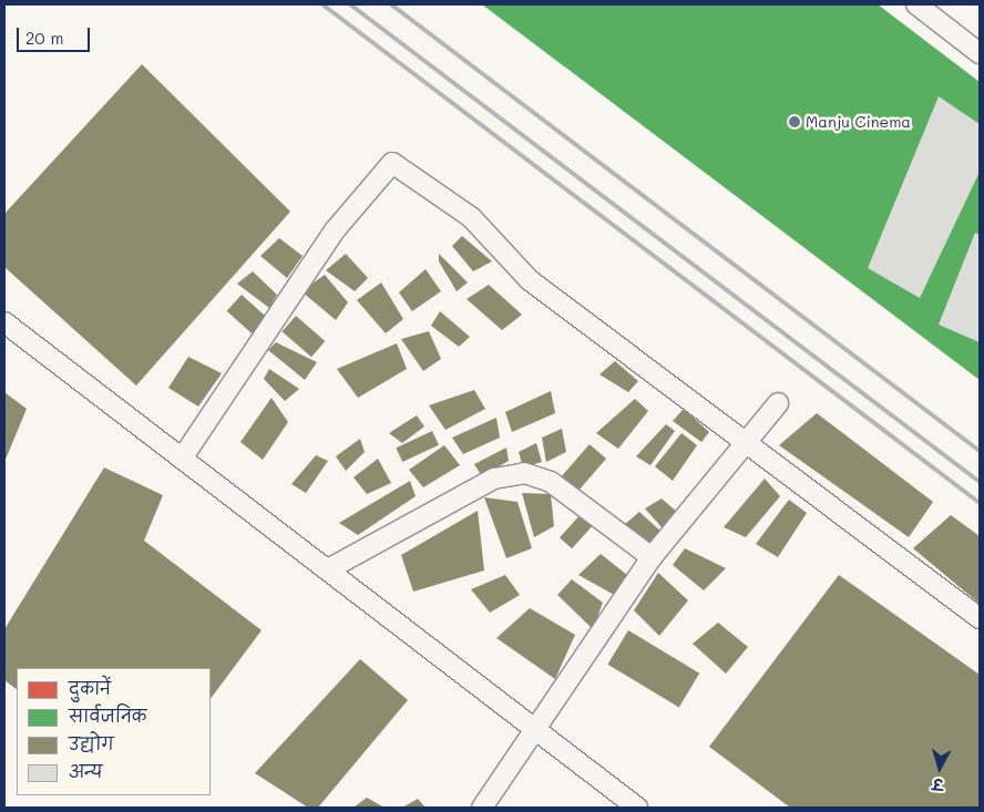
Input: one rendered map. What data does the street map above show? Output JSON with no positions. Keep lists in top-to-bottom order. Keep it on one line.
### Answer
{"places":["Manju Cinema"],"legend":["दुकानें","सार्वजनिक","उद्योग","अन्य"],"scale_bar":"20 m","north":"bottom"}
